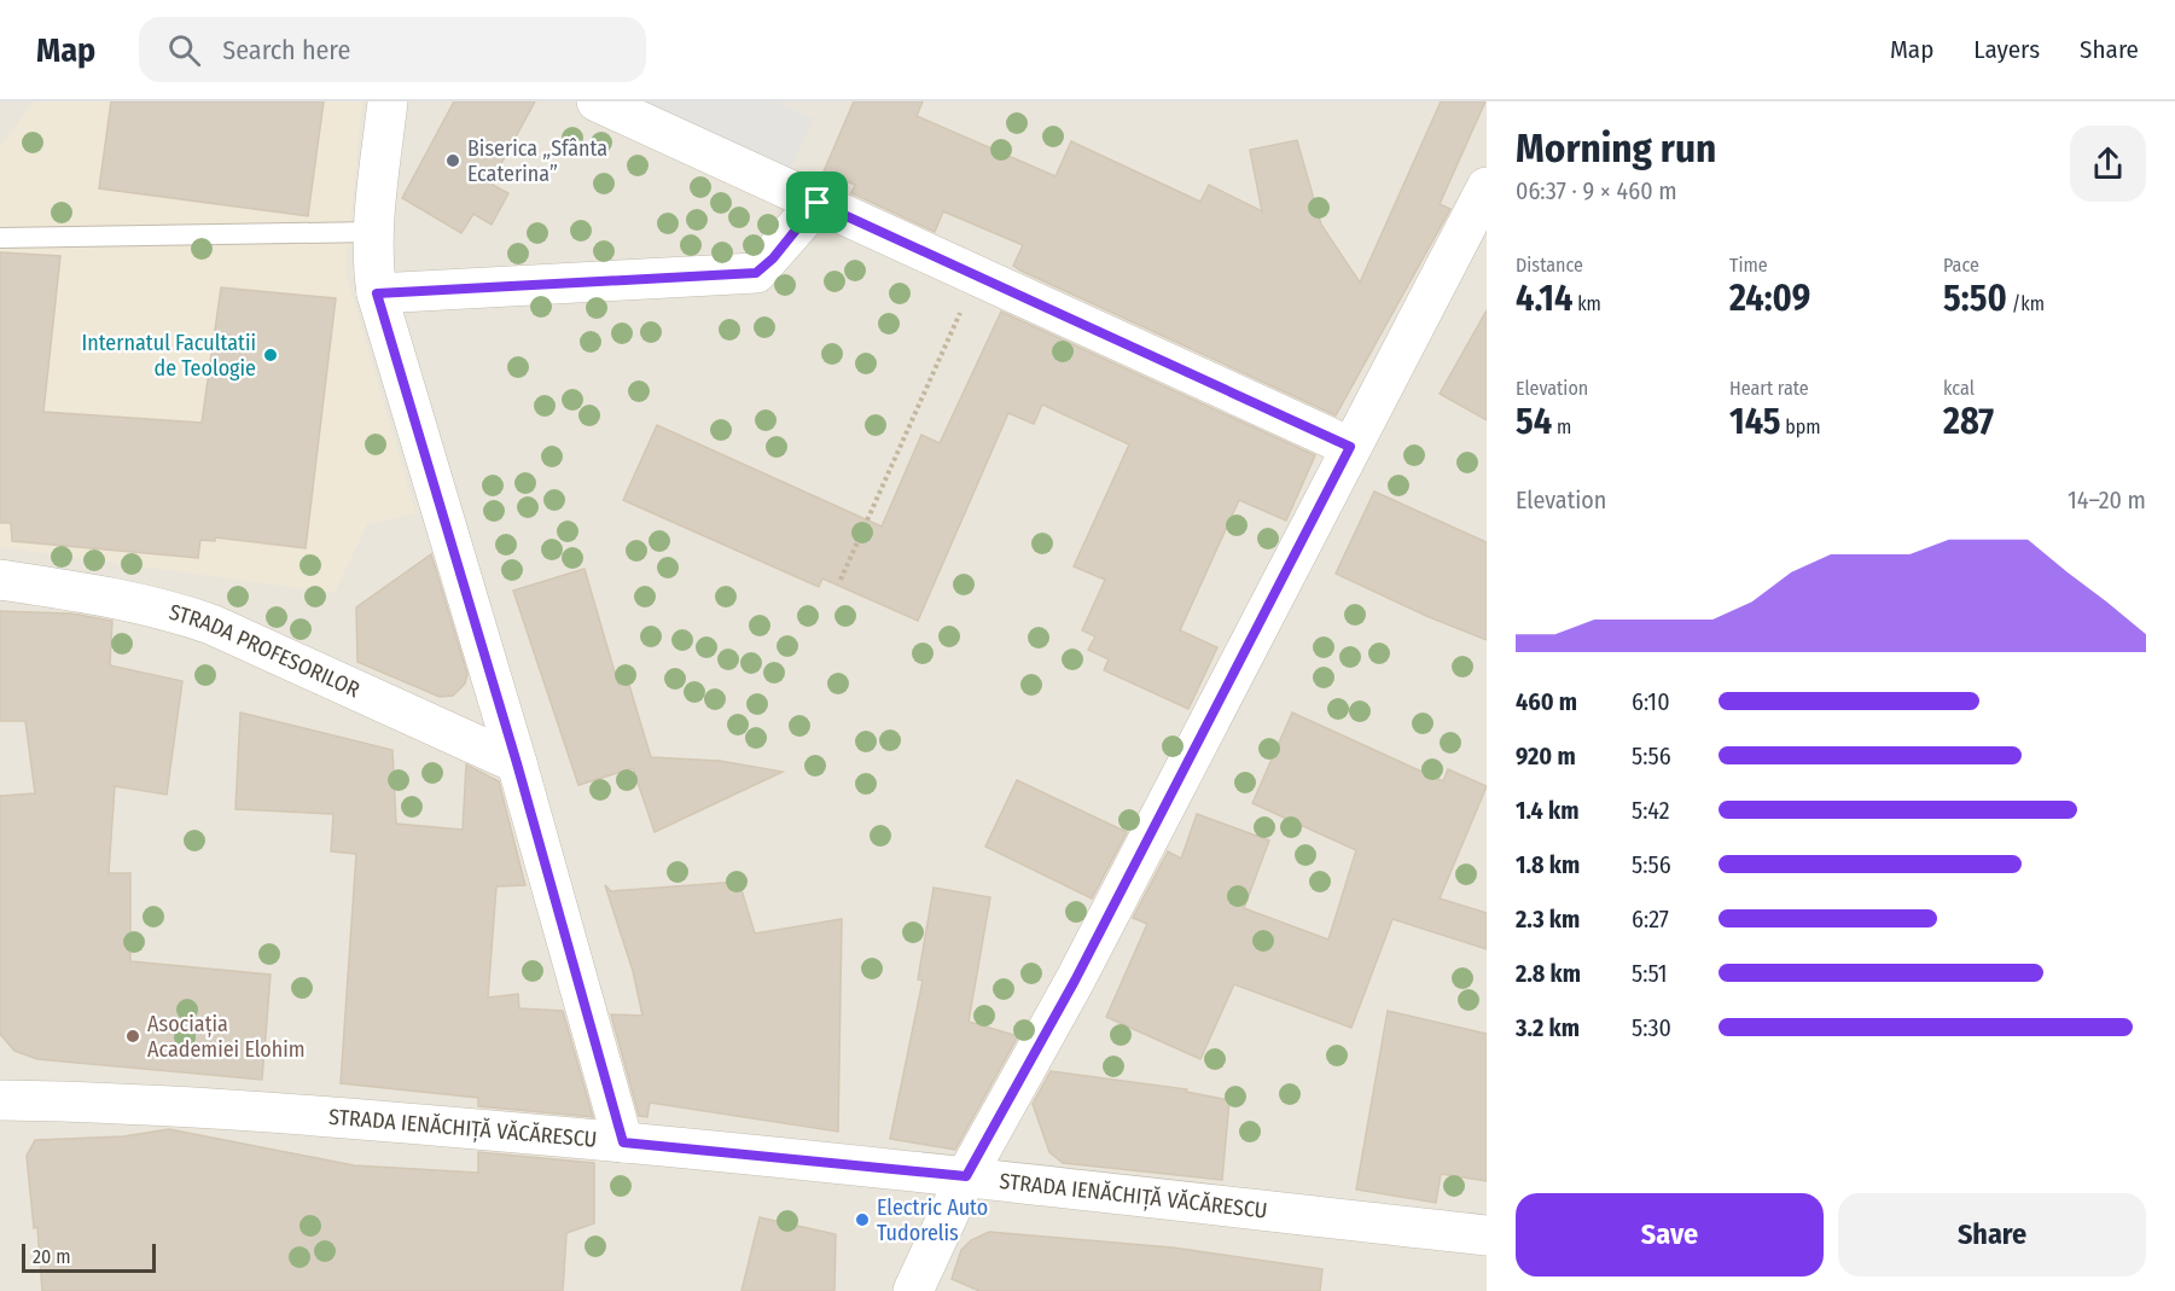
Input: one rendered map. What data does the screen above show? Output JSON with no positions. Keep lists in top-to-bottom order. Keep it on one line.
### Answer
{"streets":{"street":["STRADA PROFESORILOR","STRADA IENĂCHIȚĂ VĂCĂRESCU"]},"places":["Biserica „Sfânta Ecaterina”","Internatul Facultatii de Teologie","Asociația Academiei Elohim","Electric Auto Tudorelis"],"scale_bar":"20 m","page":{"header":"Map","search":"Search here","nav":["Map","Layers","Share"],"heading":["Morning run","06:37 · 9 × 460 m"],"stats":[["Distance","4.14 km"],["Time","24:09"],["Pace","5:50 /km"],["Elevation","54 m"],["Heart rate","145 bpm"],["kcal","287"]],"chart":["Elevation","14–20 m"],"list":[{"name":"460 m","note":"6:10"},{"name":"920 m","note":"5:56"},{"name":"1.4 km","note":"5:42"},{"name":"1.8 km","note":"5:56"},{"name":"2.3 km","note":"6:27"},{"name":"2.8 km","note":"5:51"},{"name":"3.2 km","note":"5:30"}],"buttons":["Save","Share"],"scale":"20 m"}}
